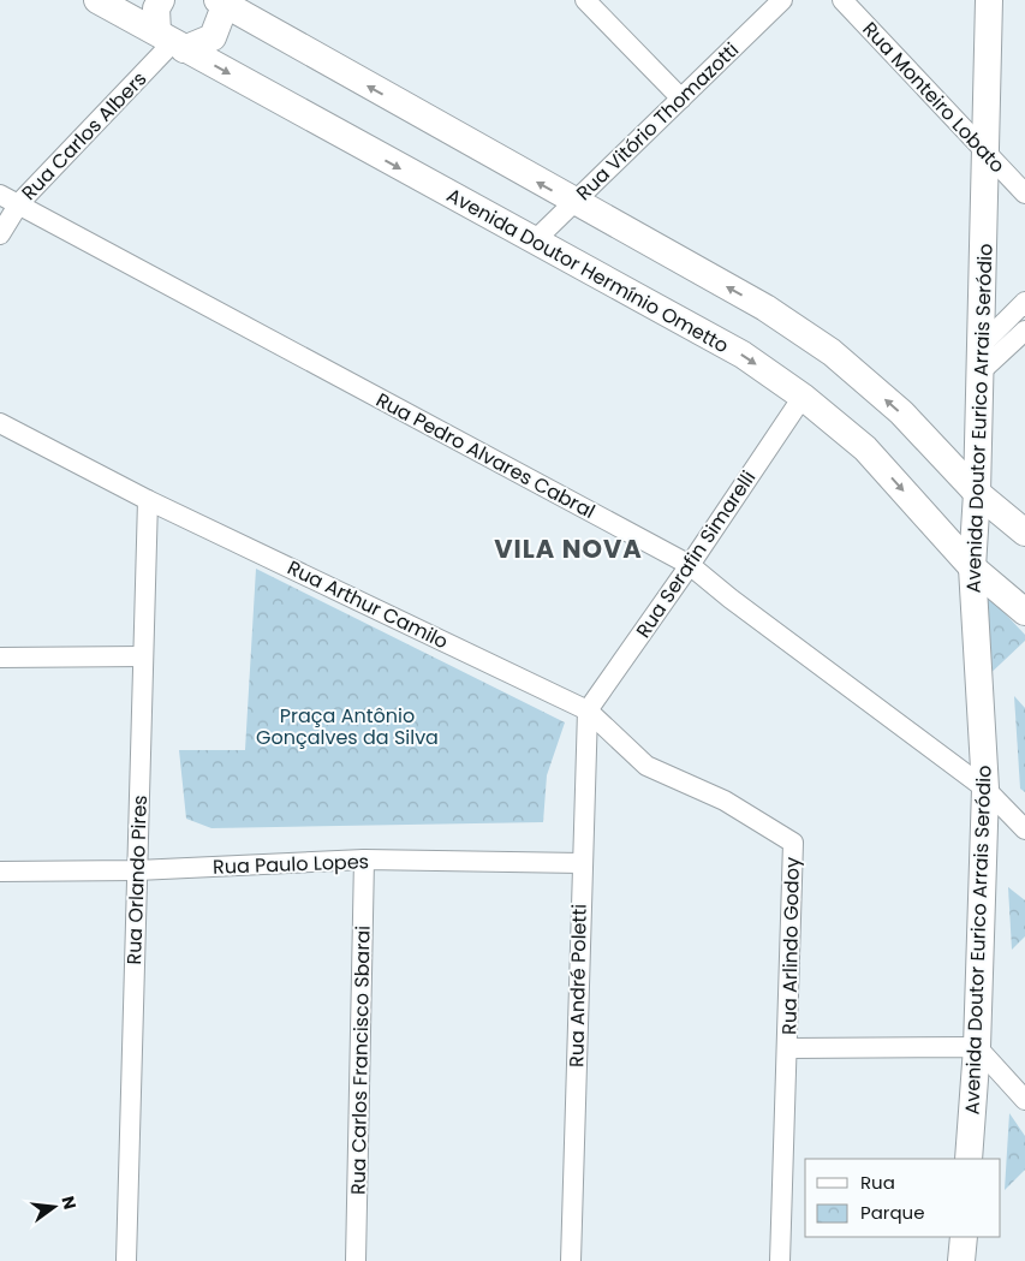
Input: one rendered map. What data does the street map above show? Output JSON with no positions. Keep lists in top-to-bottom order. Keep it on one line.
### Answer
{"streets":{"main road":["Avenida Doutor Hermínio Ometto","Avenida Doutor Eurico Arrais Seródio"],"street":["Rua Monteiro Lobato","Rua Vitório Thomazotti","Rua Carlos Albers","Rua Pedro Alvares Cabral","Rua Serafin Simarelli","Rua Arthur Camilo","Rua Paulo Lopes","Rua Orlando Pires","Rua Arlindo Godoy","Rua André Poletti","Rua Carlos Francisco Sbarai"]},"crossings":[["Rua Monteiro Lobato","Avenida Doutor Eurico Arrais Seródio"],["Rua Vitório Thomazotti","Avenida Doutor Hermínio Ometto"],["Rua Carlos Albers","Avenida Doutor Hermínio Ometto"],["Rua Carlos Albers","Rua Pedro Alvares Cabral"],["Avenida Doutor Hermínio Ometto","Avenida Doutor Eurico Arrais Seródio"],["Avenida Doutor Hermínio Ometto","Rua Serafin Simarelli"],["Avenida Doutor Eurico Arrais Seródio","Rua Pedro Alvares Cabral"],["Rua Pedro Alvares Cabral","Rua Serafin Simarelli"],["Rua Serafin Simarelli","Rua Arthur Camilo"],["Rua Serafin Simarelli","Rua Arlindo Godoy"],["Rua Serafin Simarelli","Rua André Poletti"],["Rua Arthur Camilo","Rua Orlando Pires"],["Rua Arthur Camilo","Rua Arlindo Godoy"],["Rua Arthur Camilo","Rua André Poletti"],["Rua Paulo Lopes","Rua Orlando Pires"],["Rua Paulo Lopes","Rua André Poletti"],["Rua Paulo Lopes","Rua Carlos Francisco Sbarai"],["Rua Arlindo Godoy","Rua André Poletti"]],"districts":["VILA NOVA"],"parks":["Praça Antônio Gonçalves da Silva"],"legend":["Rua","Parque"],"north":"right"}
